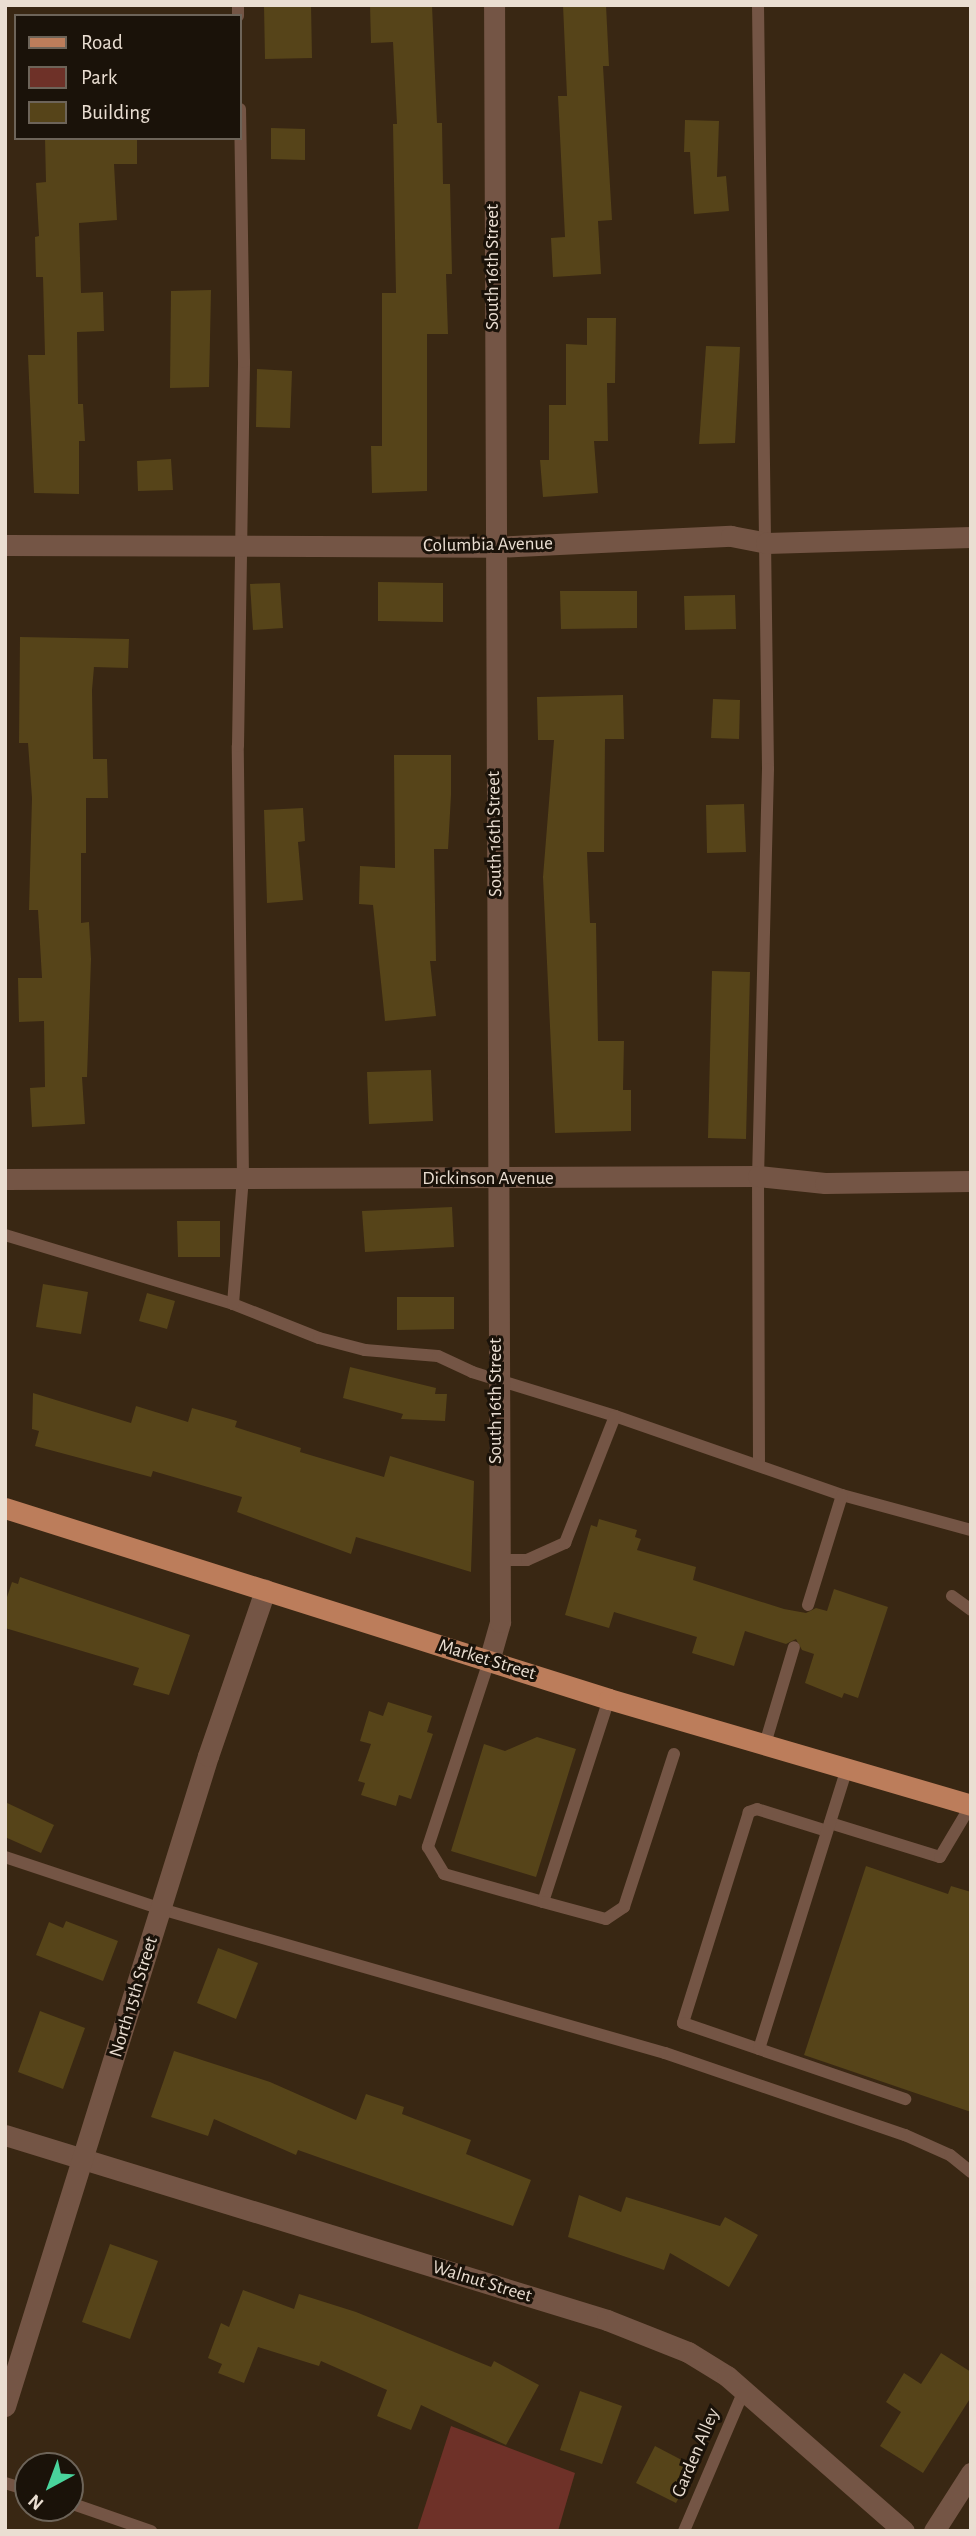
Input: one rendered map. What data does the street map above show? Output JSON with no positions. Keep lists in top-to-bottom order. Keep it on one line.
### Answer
{"streets":{"main road":["Market Street"],"street":["South 16th Street","Columbia Avenue","Dickinson Avenue","North 15th Street","Walnut Street"],"lane":["Garden Alley"]},"crossings":[["South 16th Street","Columbia Avenue"],["South 16th Street","Dickinson Avenue"],["South 16th Street","Market Street"],["Market Street","North 15th Street"],["North 15th Street","Walnut Street"],["Walnut Street","Garden Alley"]],"legend":["Road","Park","Building"],"north":"bottom left"}
